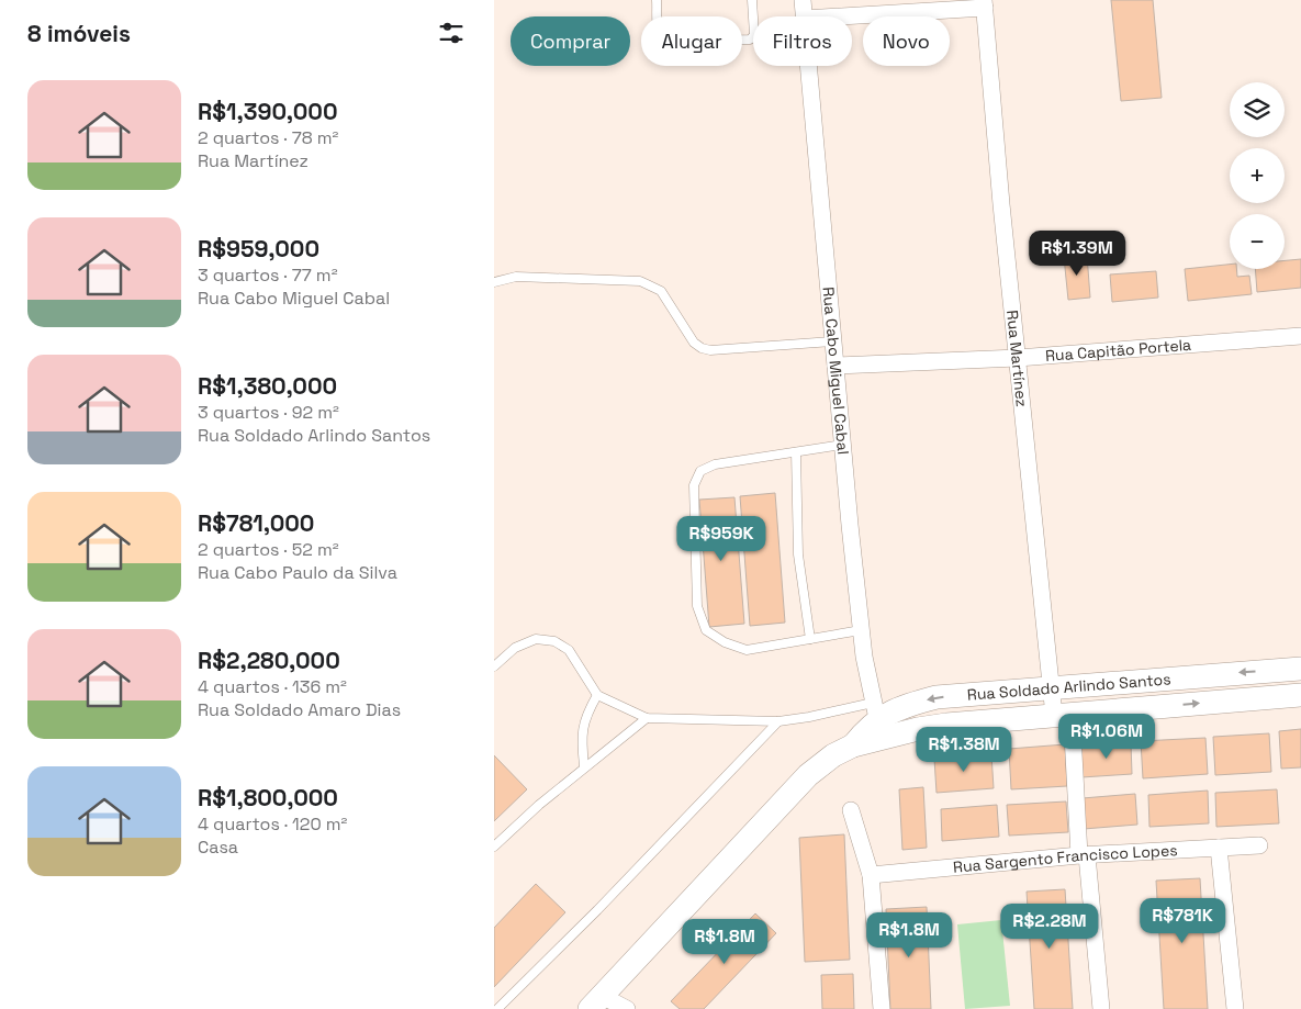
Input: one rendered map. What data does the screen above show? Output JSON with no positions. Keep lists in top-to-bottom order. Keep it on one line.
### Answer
{"streets":{"main road":["Rua Soldado Arlindo Santos"],"street":["Rua Capitão Portela","Rua Martínez","Rua Cabo Miguel Cabal","Rua Sargento Francisco Lopes"]},"crossings":[["Rua Capitão Portela","Rua Martínez"],["Rua Capitão Portela","Rua Cabo Miguel Cabal"],["Rua Martínez","Rua Soldado Arlindo Santos"],["Rua Martínez","Rua Sargento Francisco Lopes"],["Rua Cabo Miguel Cabal","Rua Soldado Arlindo Santos"]],"page":{"heading":"8 imóveis","chip":["Comprar","Alugar","Filtros","Novo"],"list":[{"name":"R$1,390,000","note":"2 quartos · 78 m² · Rua Martínez"},{"name":"R$959,000","note":"3 quartos · 77 m² · Rua Cabo Miguel Cabal"},{"name":"R$1,380,000","note":"3 quartos · 92 m² · Rua Soldado Arlindo Santos"},{"name":"R$781,000","note":"2 quartos · 52 m² · Rua Cabo Paulo da Silva"},{"name":"R$2,280,000","note":"4 quartos · 136 m² · Rua Soldado Amaro Dias"},{"name":"R$1,800,000","note":"4 quartos · 120 m² · Casa"}],"map_buttons":["+","−"],"price":["R$1.39M","R$959K","R$1.06M","R$1.38M","R$781K","R$2.28M","R$1.8M","R$1.8M"]}}
